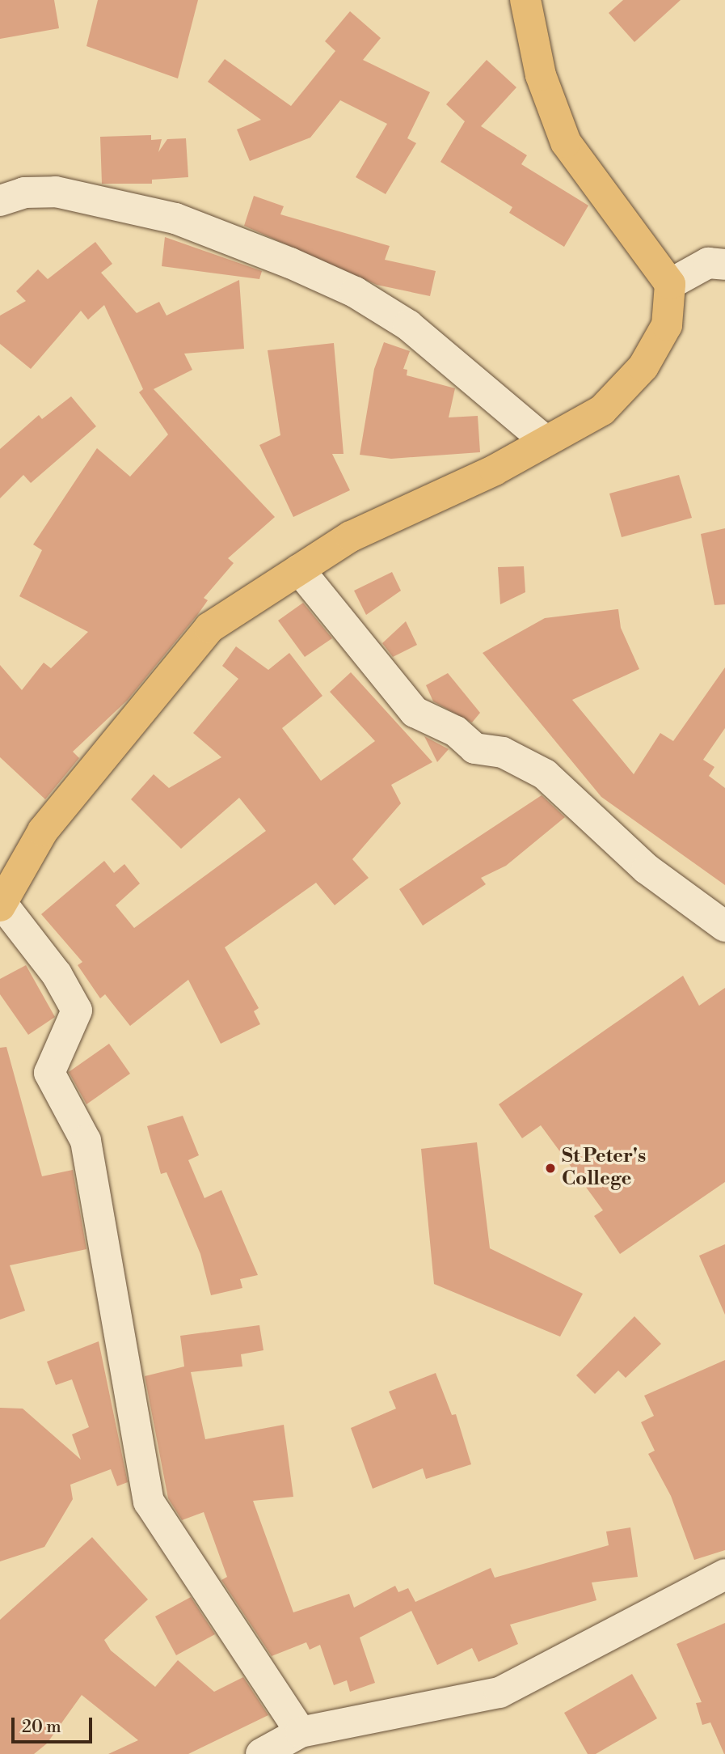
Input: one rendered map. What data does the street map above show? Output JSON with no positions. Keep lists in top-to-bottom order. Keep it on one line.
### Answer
{"places":["St Peter's College"],"scale_bar":"20 m"}
